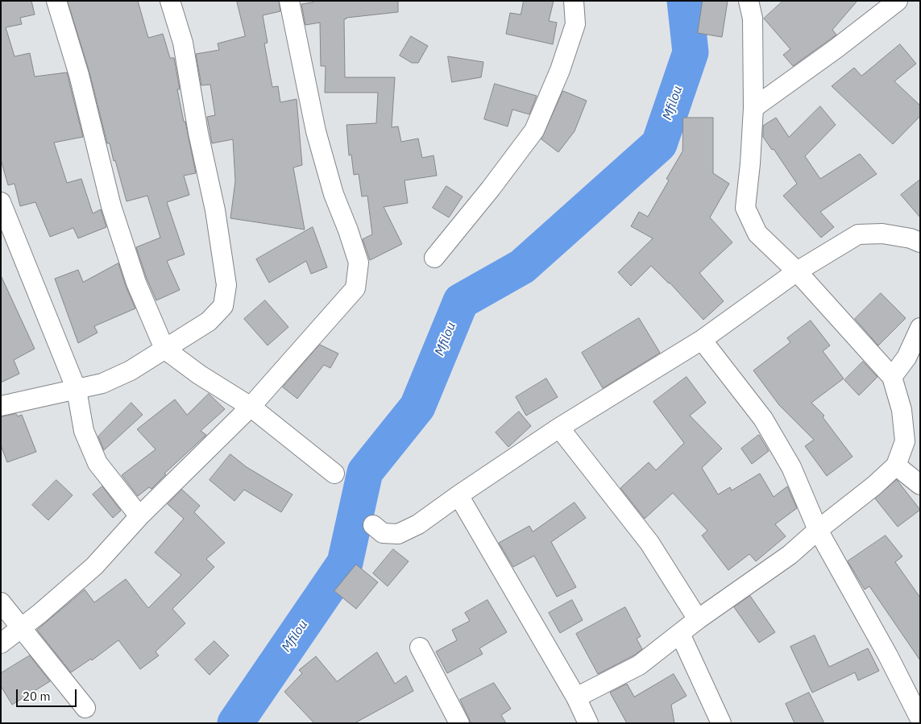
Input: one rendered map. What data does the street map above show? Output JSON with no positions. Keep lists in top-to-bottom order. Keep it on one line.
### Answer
{"water":["Mfilou"],"scale_bar":"20 m"}
